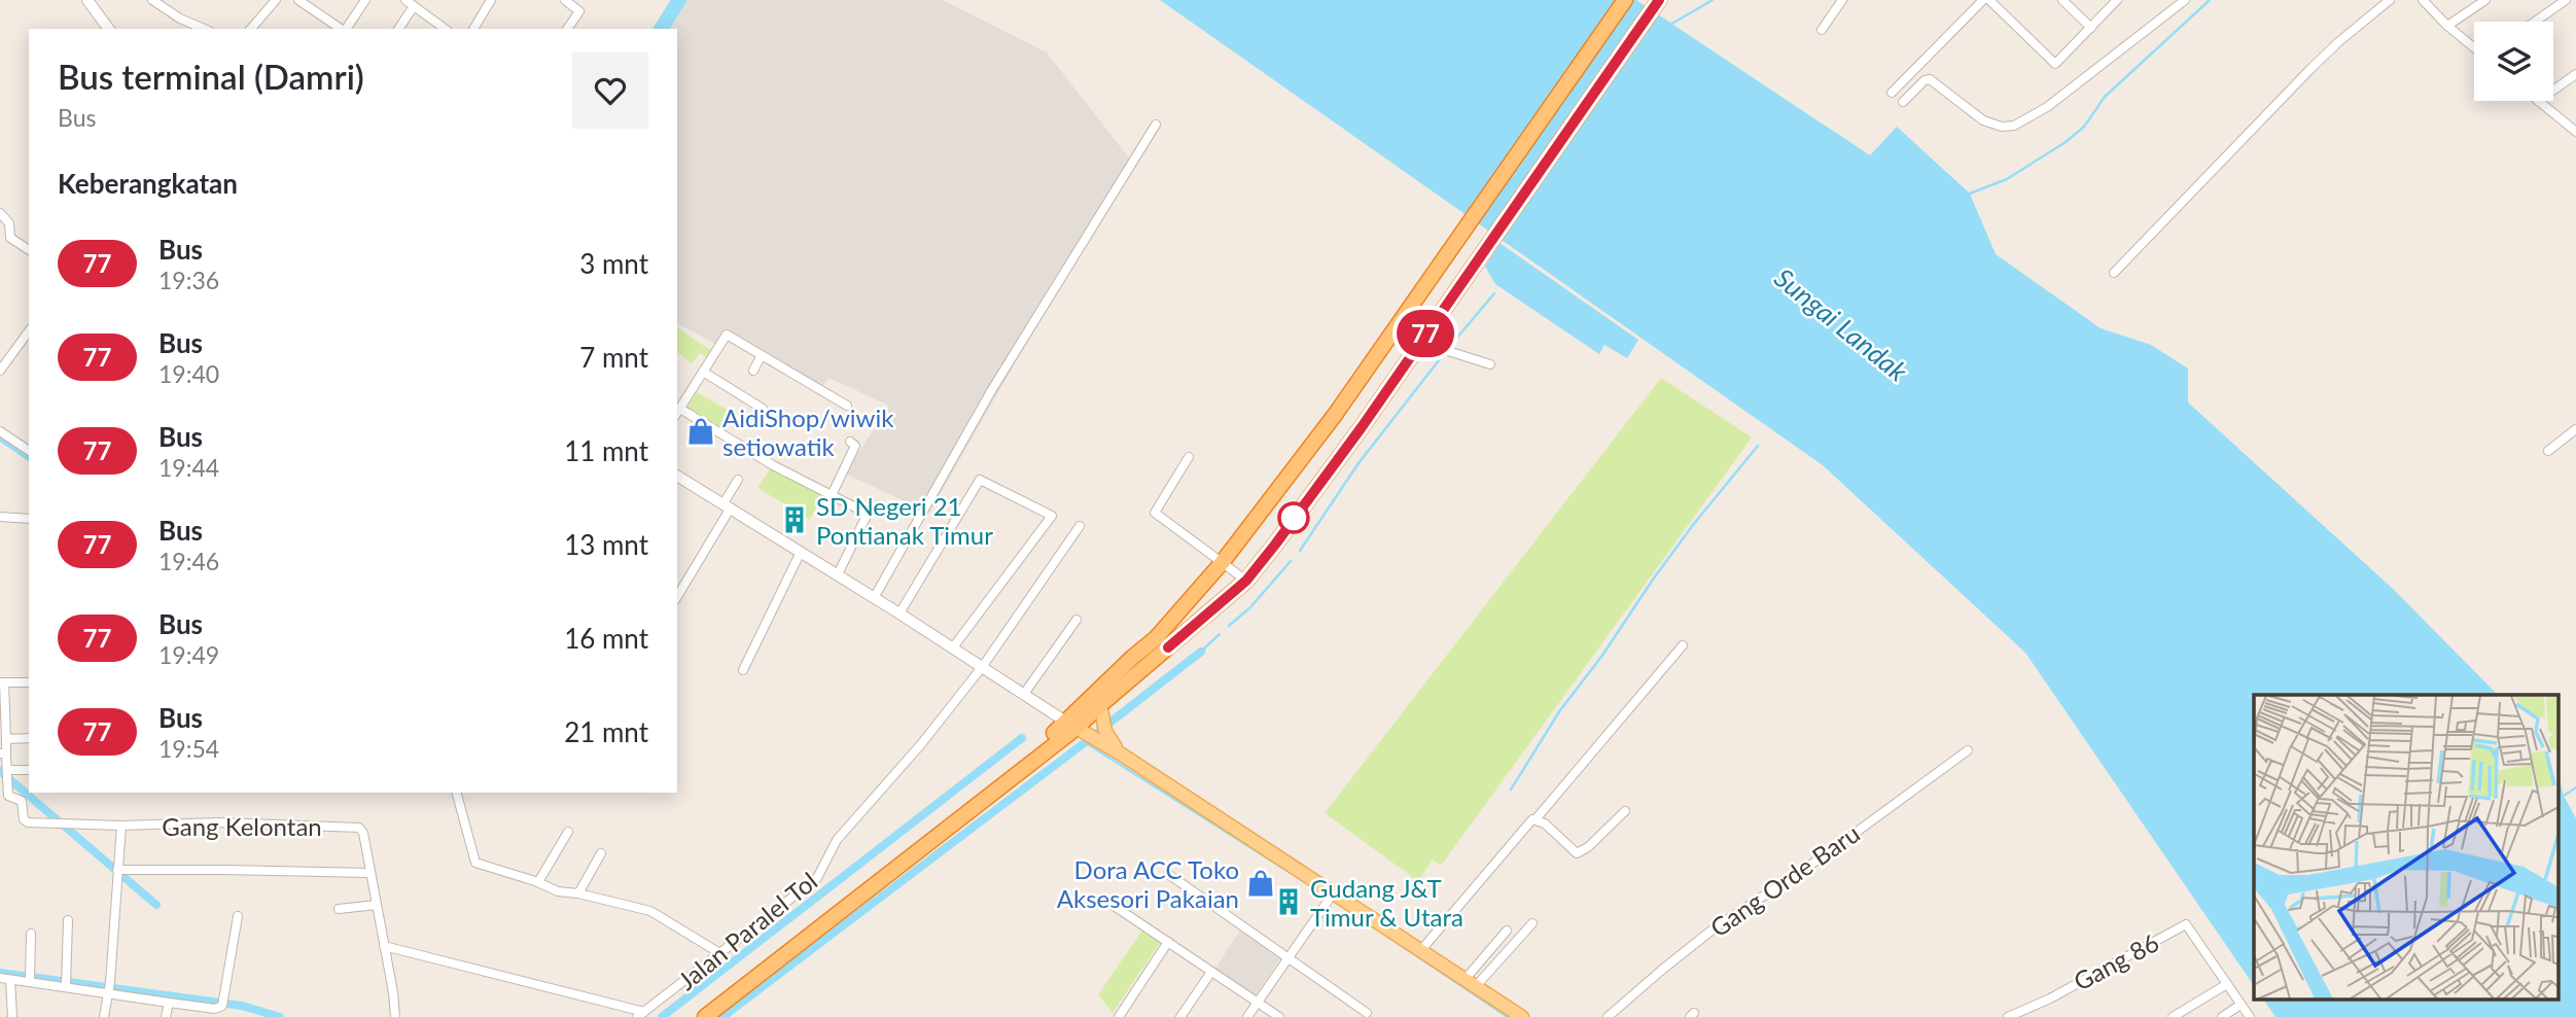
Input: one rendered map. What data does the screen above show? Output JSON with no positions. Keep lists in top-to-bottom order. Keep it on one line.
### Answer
{"streets":{"street":["Gang Kelontan","Gang Orde Baru","Jalan Paralel Tol","Gang 86"]},"water":["Sungai Landak"],"places":{"shop":["AidiShop/wiwik setiowatik","Dora ACC Toko Aksesori Pakaian"],"building":["SD Negeri 21 Pontianak Timur","Gudang J&T Timur & Utara"]},"lines":["bus line 77"],"page":{"on_map":"77","heading":[["Bus terminal (Damri)","Bus"],"Keberangkatan"],"list":[{"mark":"77","name":"Bus","note":"19:36","value":"3 mnt"},{"mark":"77","name":"Bus","note":"19:40","value":"7 mnt"},{"mark":"77","name":"Bus","note":"19:44","value":"11 mnt"},{"mark":"77","name":"Bus","note":"19:46","value":"13 mnt"},{"mark":"77","name":"Bus","note":"19:49","value":"16 mnt"},{"mark":"77","name":"Bus","note":"19:54","value":"21 mnt"}]}}
